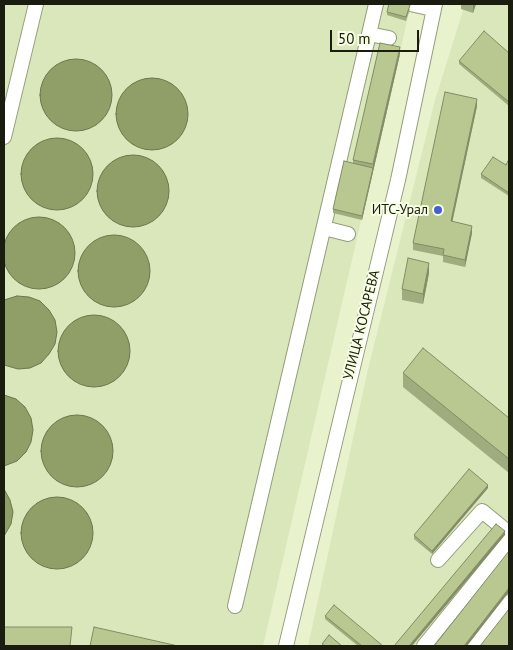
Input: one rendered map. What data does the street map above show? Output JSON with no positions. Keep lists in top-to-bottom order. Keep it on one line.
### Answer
{"streets":{"street":["УЛИЦА КОСАРЕВА"]},"places":["ИТС-Урал"],"scale_bar":"50 m"}
